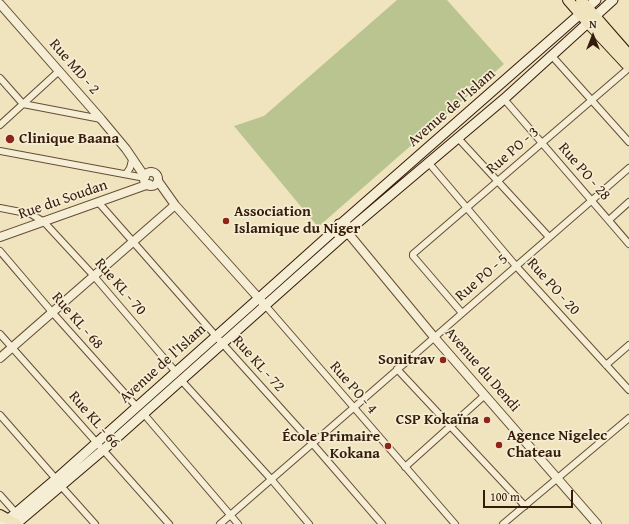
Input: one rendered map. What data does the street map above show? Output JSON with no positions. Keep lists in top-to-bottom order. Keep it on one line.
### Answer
{"streets":{"main road":["Avenue de l'Islam"],"street":["Rue MD - 2","Rue PO - 3","Rue PO - 28","Rue du Soudan","Rue PO - 5","Rue KL - 70","Rue PO - 20","Rue KL - 68","Rue KL - 72","Avenue du Dendi","Rue PO - 4","Rue KL - 66"]},"crossings":[["Rue MD - 2","Avenue de l'Islam"],["Rue MD - 2","Rue du Soudan"],["Rue MD - 2","Rue PO - 4"],["Avenue de l'Islam","Rue PO - 28"],["Avenue de l'Islam","Rue KL - 70"],["Avenue de l'Islam","Rue PO - 20"],["Avenue de l'Islam","Rue KL - 68"],["Avenue de l'Islam","Rue KL - 72"],["Avenue de l'Islam","Avenue du Dendi"],["Avenue de l'Islam","Rue PO - 4"],["Avenue de l'Islam","Rue KL - 66"],["Rue PO - 3","Rue PO - 28"],["Rue PO - 3","Rue PO - 5"],["Rue PO - 3","Rue PO - 20"],["Rue PO - 28","Rue PO - 5"],["Rue du Soudan","Rue KL - 70"],["Rue du Soudan","Rue KL - 72"],["Rue PO - 5","Rue PO - 20"],["Rue PO - 5","Rue KL - 72"],["Rue PO - 5","Avenue du Dendi"],["Rue PO - 5","Rue PO - 4"]],"places":["Clinique Baana","Association Islamique du Niger","Sonitrav","CSP Kokaïna","Agence Nigelec Chateau","École Primaire Kokana"],"scale_bar":"100 m","north":"top"}
